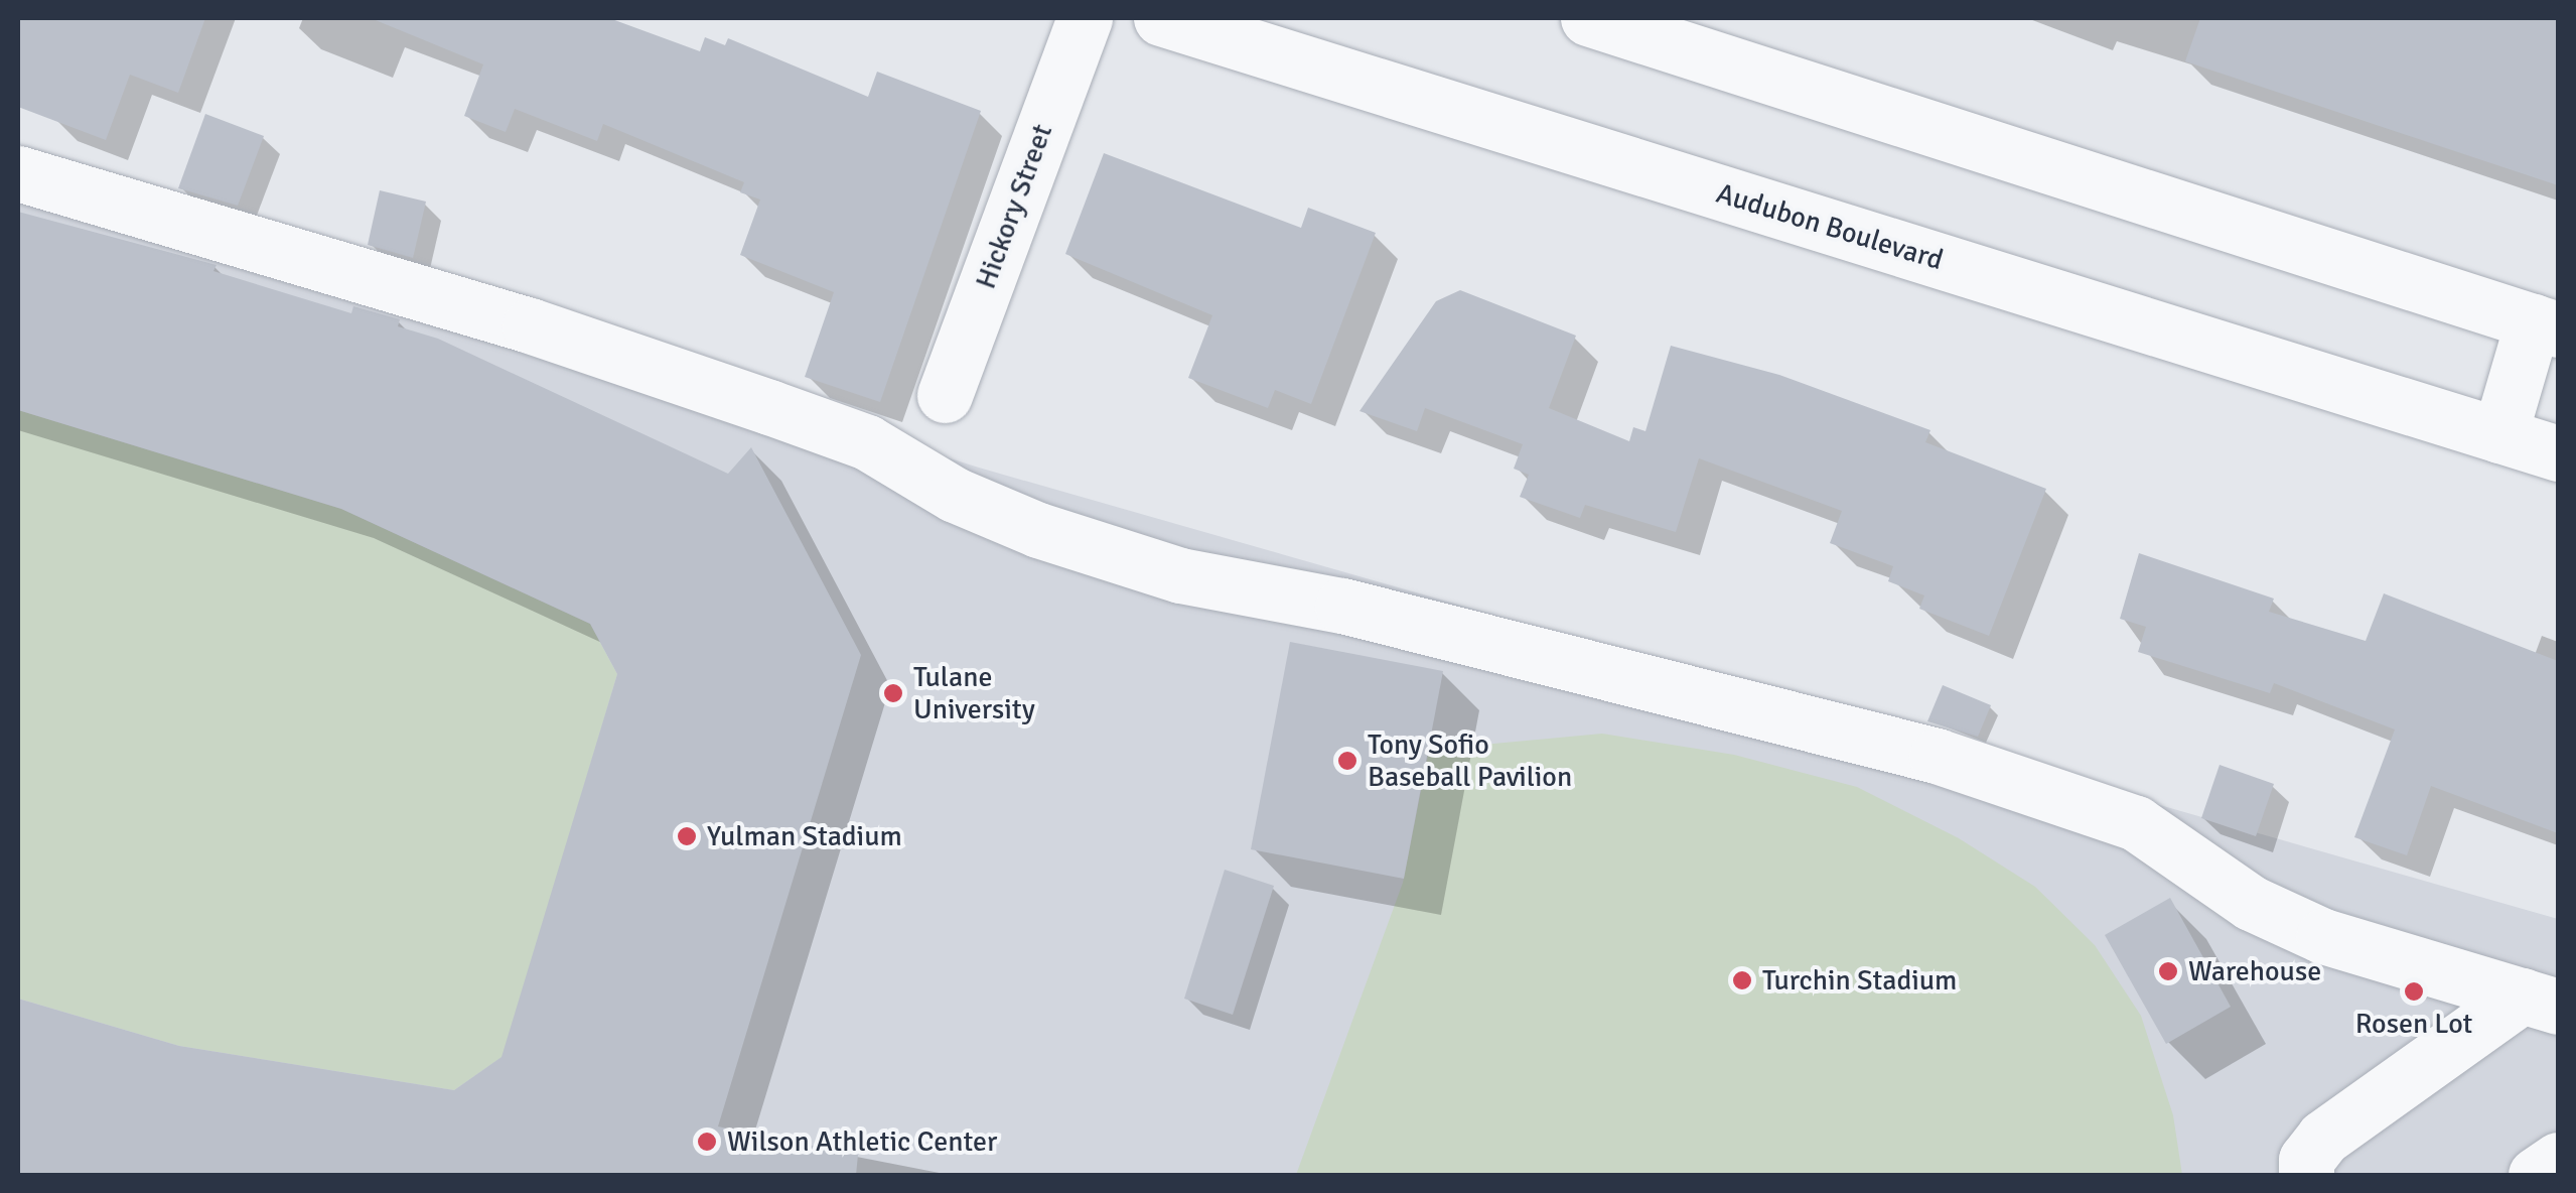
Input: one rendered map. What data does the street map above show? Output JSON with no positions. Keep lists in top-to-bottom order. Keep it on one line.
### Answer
{"streets":{"street":["Hickory Street","Audubon Boulevard"]},"places":["Tulane University","Tony Sofio Baseball Pavilion","Yulman Stadium","Warehouse","Turchin Stadium","Rosen Lot","Wilson Athletic Center"]}
